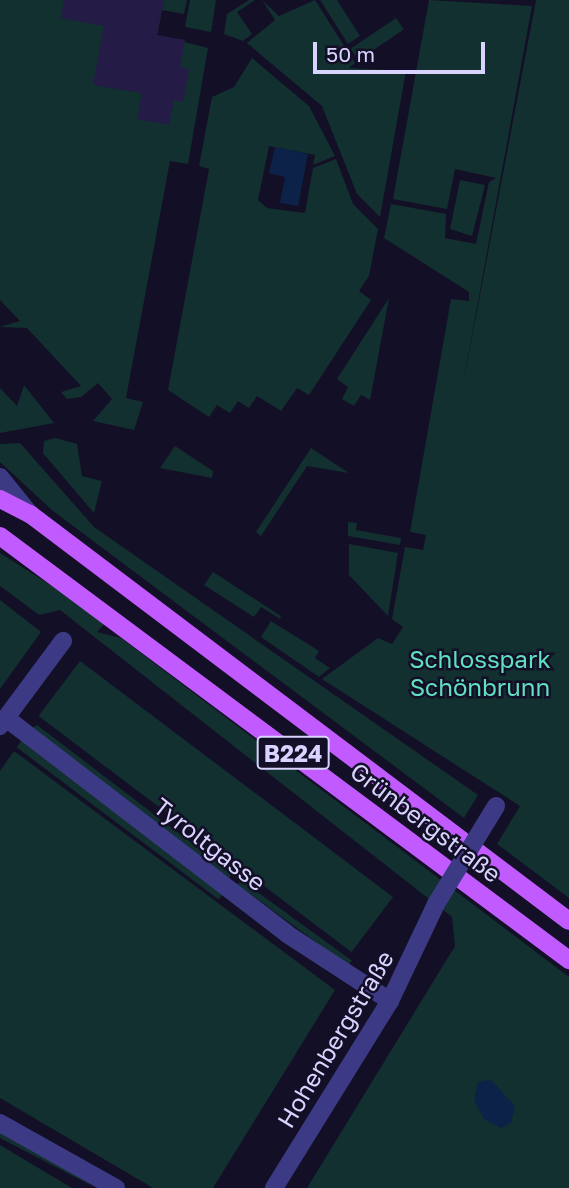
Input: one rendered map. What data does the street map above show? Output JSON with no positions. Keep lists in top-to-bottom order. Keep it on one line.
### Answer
{"streets":{"main road":["B224","Grünbergstraße"],"street":["Tyroltgasse","Hohenbergstraße"]},"crossings":[["B224","Grünbergstraße"],["Tyroltgasse","Hohenbergstraße"]],"parks":["Schlosspark Schönbrunn"],"scale_bar":"50 m"}
